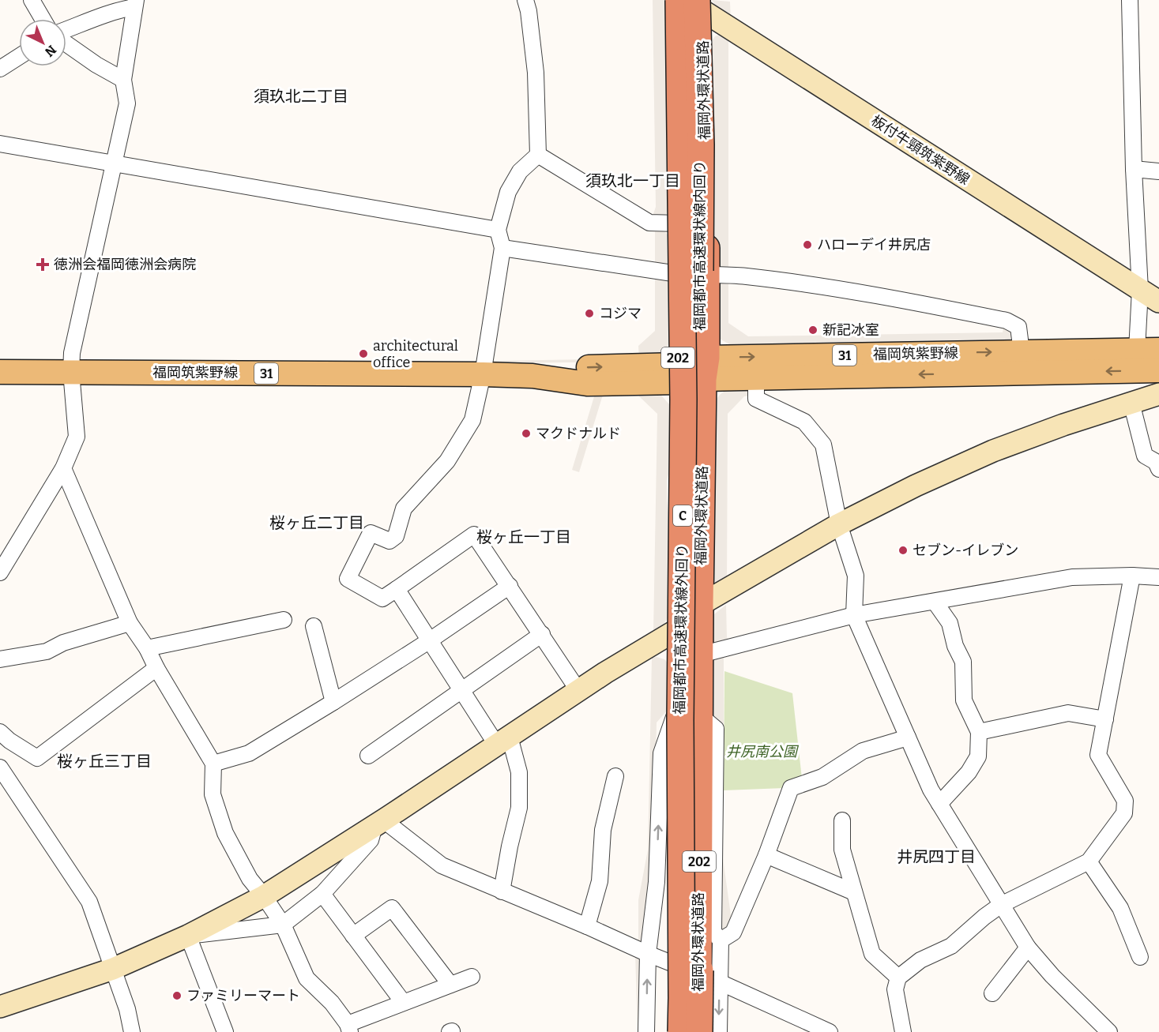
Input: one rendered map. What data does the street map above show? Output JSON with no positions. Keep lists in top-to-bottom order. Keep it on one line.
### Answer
{"streets":{"highway":["福岡外環状道路","福岡都市高速環状線内回り","202","C","福岡都市高速環状線外回り"],"main road":["福岡筑紫野線","31"],"street":["板付牛頸筑紫野線"]},"crossings":[["福岡外環状道路","板付牛頸筑紫野線"],["福岡外環状道路","福岡都市高速環状線内回り"],["福岡外環状道路","福岡筑紫野線"],["福岡外環状道路","福岡都市高速環状線外回り"],["板付牛頸筑紫野線","福岡都市高速環状線内回り"],["板付牛頸筑紫野線","福岡都市高速環状線外回り"],["福岡都市高速環状線内回り","福岡都市高速環状線外回り"]],"districts":["須玖北二丁目","須玖北一丁目","桜ヶ丘二丁目","桜ヶ丘一丁目","桜ヶ丘三丁目","井尻四丁目"],"parks":["井尻南公園"],"places":{"other":["ハローデイ井尻店","コジマ","新記冰室","architectural office","マクドナルド","セブン-イレブン","ファミリーマート"],"health":["徳洲会福岡徳洲会病院"]},"north":"bottom right"}
